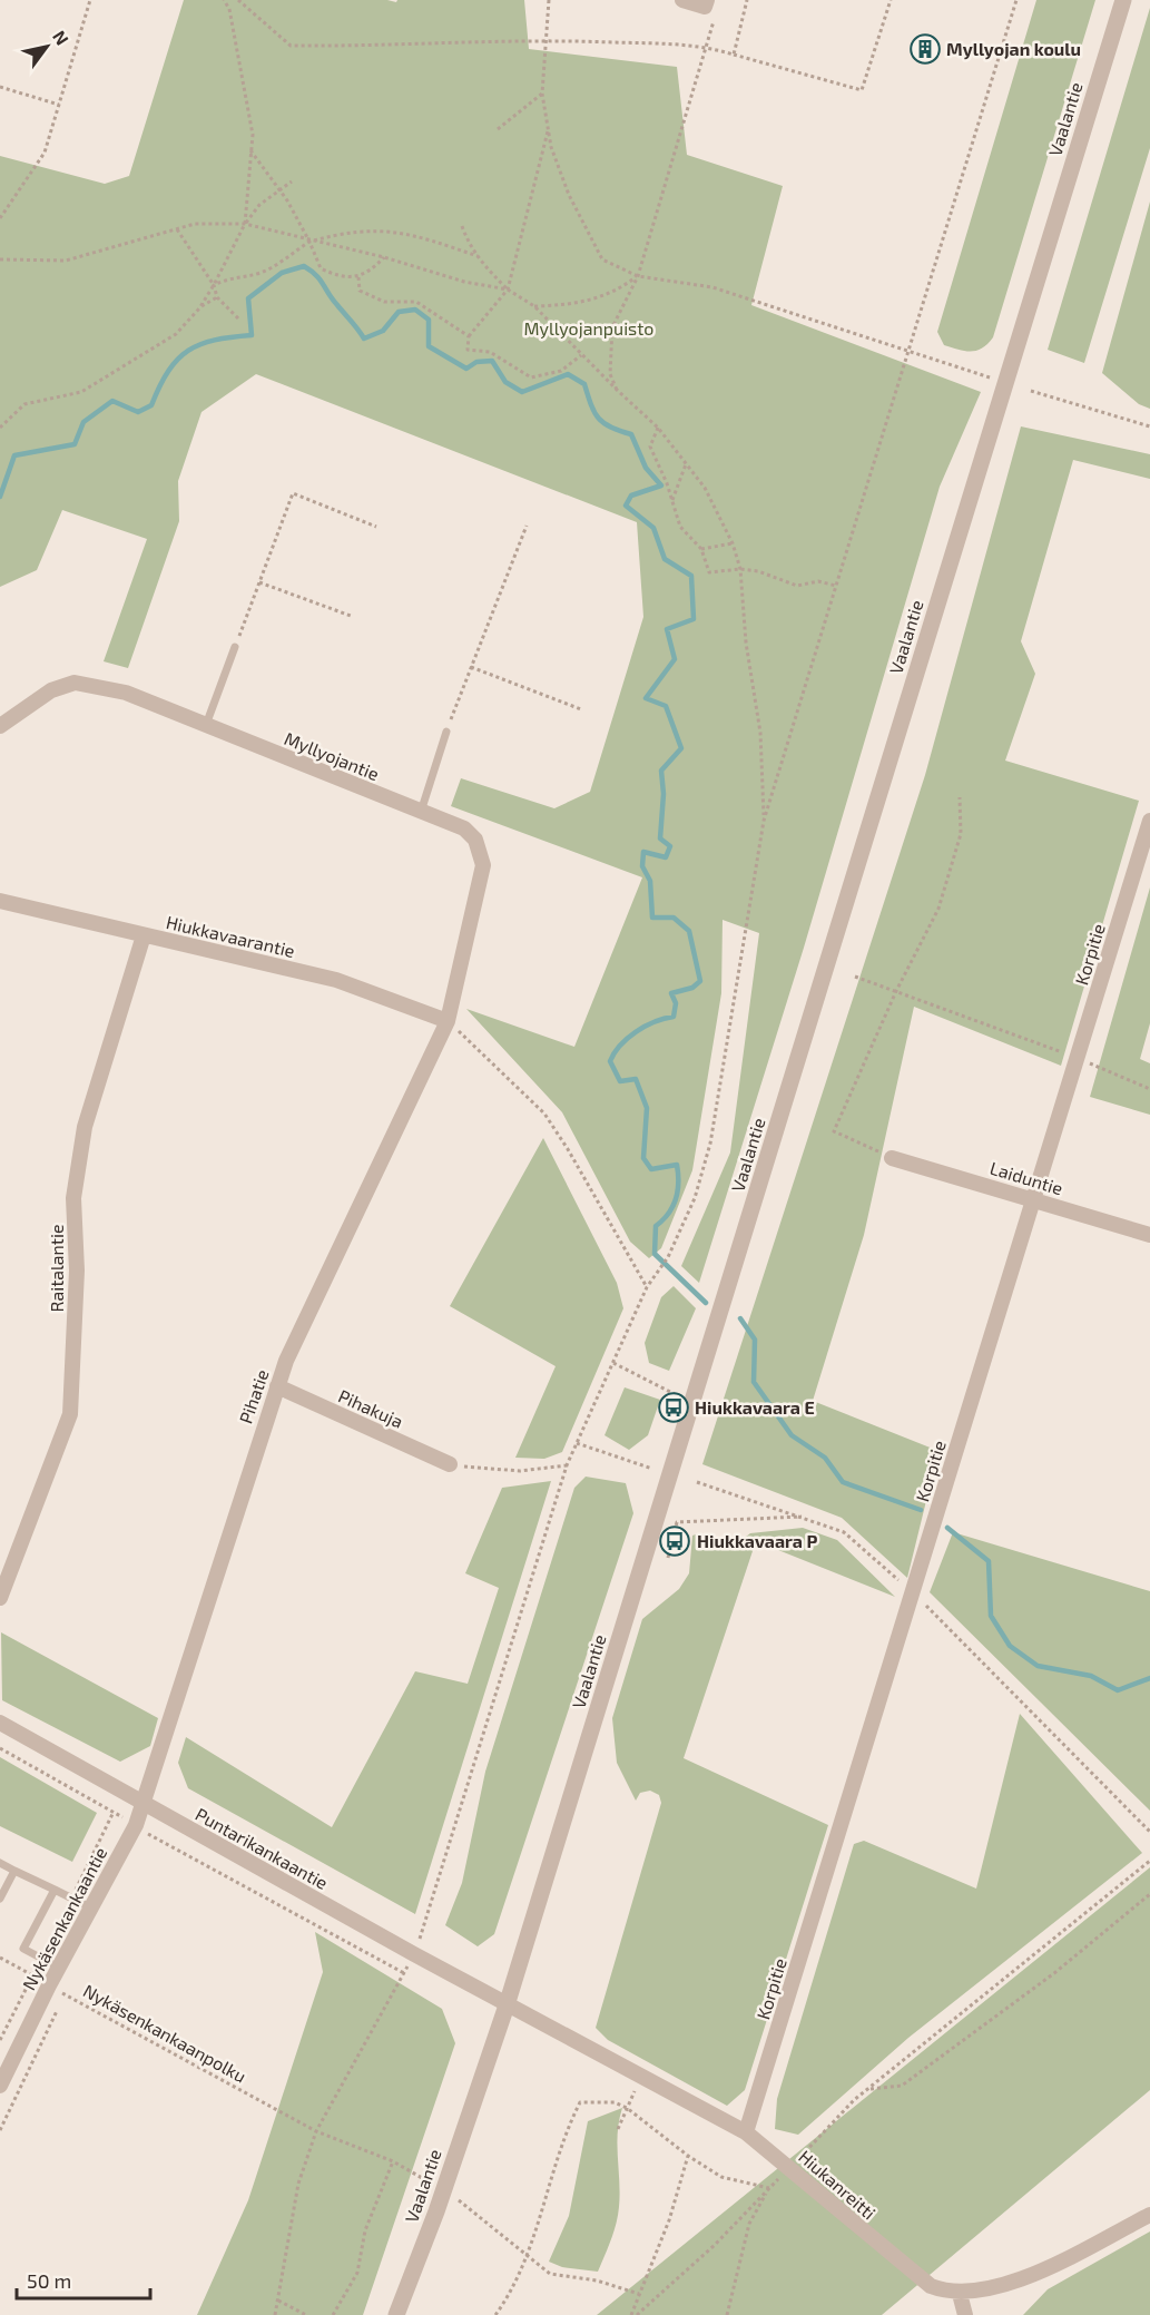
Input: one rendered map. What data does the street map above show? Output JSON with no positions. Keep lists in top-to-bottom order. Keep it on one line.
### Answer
{"streets":{"street":["Vaalantie","Myllyojantie","Hiukkavaarantie","Korpitie","Laiduntie","Raitalantie","Pihatie","Pihakuja","Puntarikankaantie","Nykäsenkankaantie","Hiukanreitti"],"path":["Nykäsenkankaanpolku"]},"crossings":[["Vaalantie","Puntarikankaantie"],["Vaalantie","Hiukanreitti"],["Myllyojantie","Hiukkavaarantie"],["Myllyojantie","Pihatie"],["Hiukkavaarantie","Raitalantie"],["Hiukkavaarantie","Pihatie"],["Korpitie","Laiduntie"],["Korpitie","Hiukanreitti"],["Pihatie","Pihakuja"],["Pihatie","Puntarikankaantie"],["Pihatie","Nykäsenkankaantie"],["Puntarikankaantie","Nykäsenkankaantie"],["Puntarikankaantie","Hiukanreitti"],["Nykäsenkankaantie","Nykäsenkankaanpolku"]],"parks":["Myllyojanpuisto"],"places":{"building":["Myllyojan koulu"],"bus stop":["Hiukkavaara E","Hiukkavaara P"]},"scale_bar":"50 m","north":"top right"}
